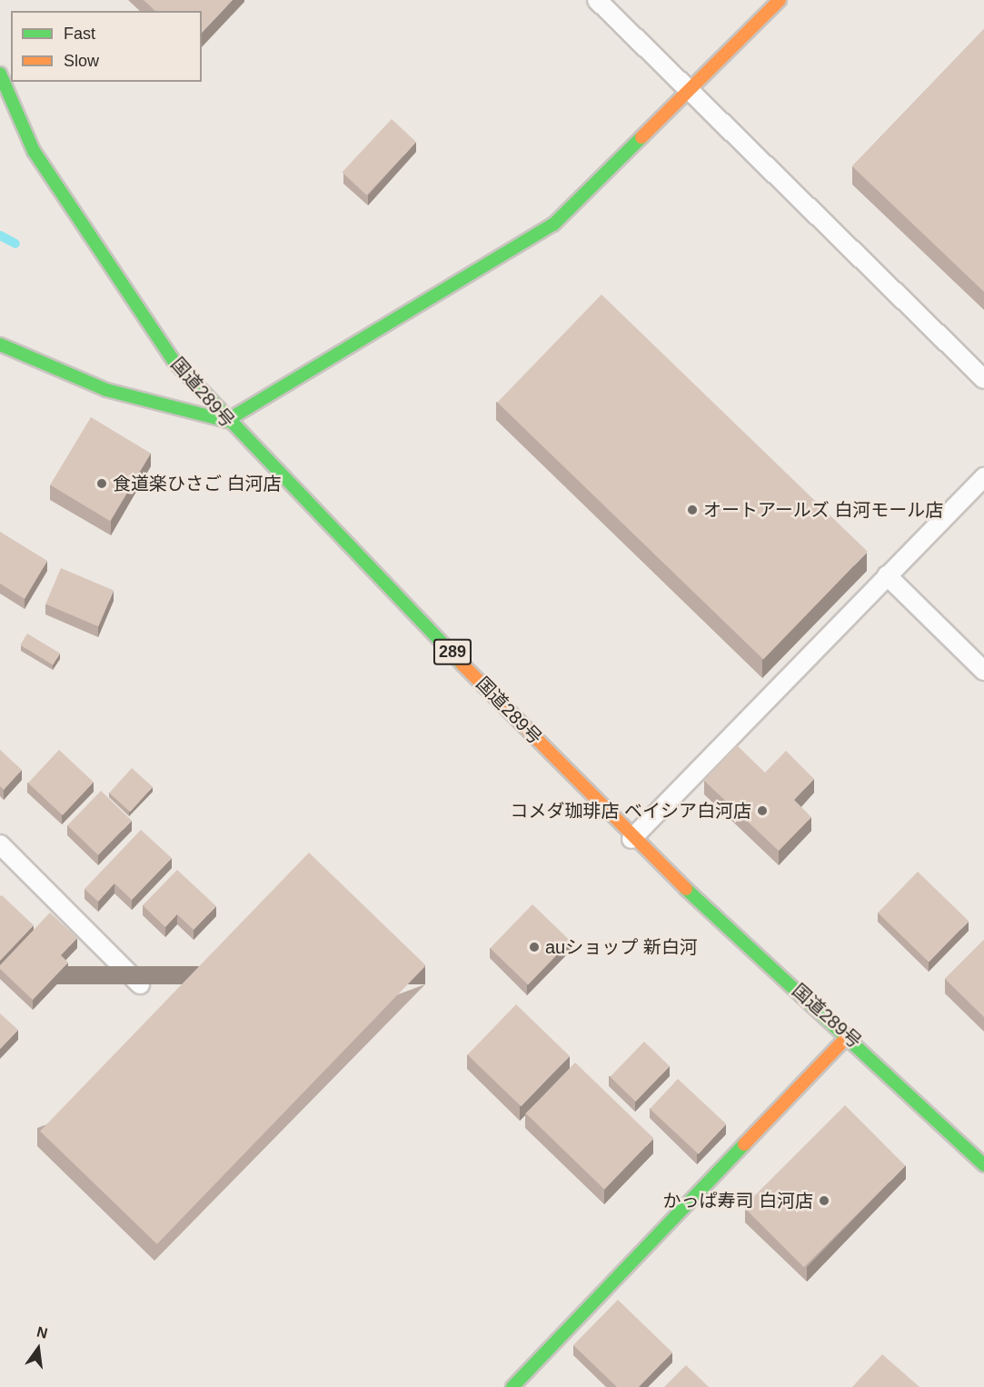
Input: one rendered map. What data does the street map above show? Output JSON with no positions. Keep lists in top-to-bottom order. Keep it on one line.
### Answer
{"streets":{"main road":["国道289号","289"]},"places":["食道楽ひさご 白河店","オートアールズ 白河モール店","コメダ珈琲店 ベイシア白河店","auショップ 新白河","かっぱ寿司 白河店"],"legend":["Fast","Slow"],"north":"top"}
